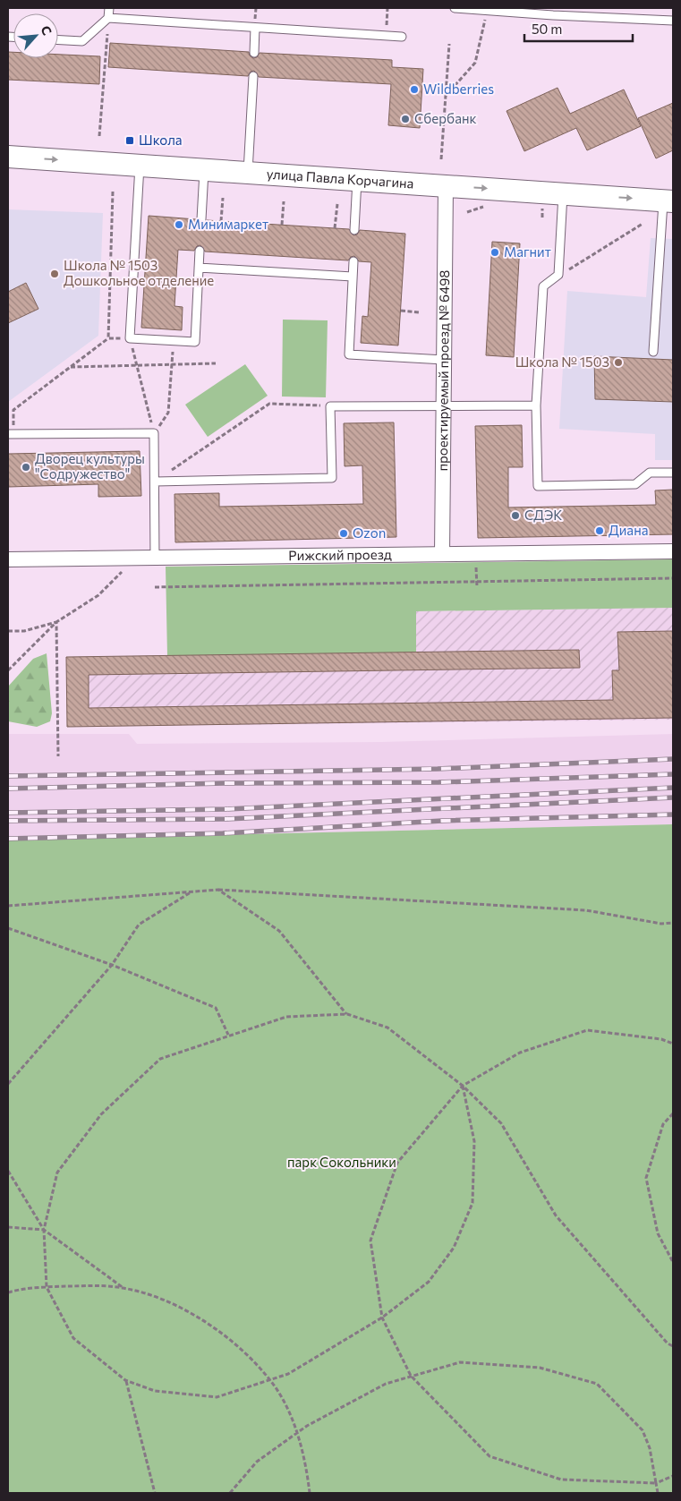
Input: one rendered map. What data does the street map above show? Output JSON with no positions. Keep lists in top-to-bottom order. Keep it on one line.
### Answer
{"streets":{"street":["улица Павла Корчагина","проектируемый проезд № 6498","Рижский проезд"]},"crossings":[["улица Павла Корчагина","проектируемый проезд № 6498"],["проектируемый проезд № 6498","Рижский проезд"]],"one_way":["улица Павла Корчагина"],"parks":["парк Сокольники"],"places":{"other":["Wildberries","Сбербанк","Минимаркет","Магнит","Школа № 1503 Дошкольное отделение","Школа № 1503","Дворец культуры \"Содружество\"","СДЭК","Диана","Ozon"],"transit":["Школа"]},"scale_bar":"50 m","north":"top right"}
